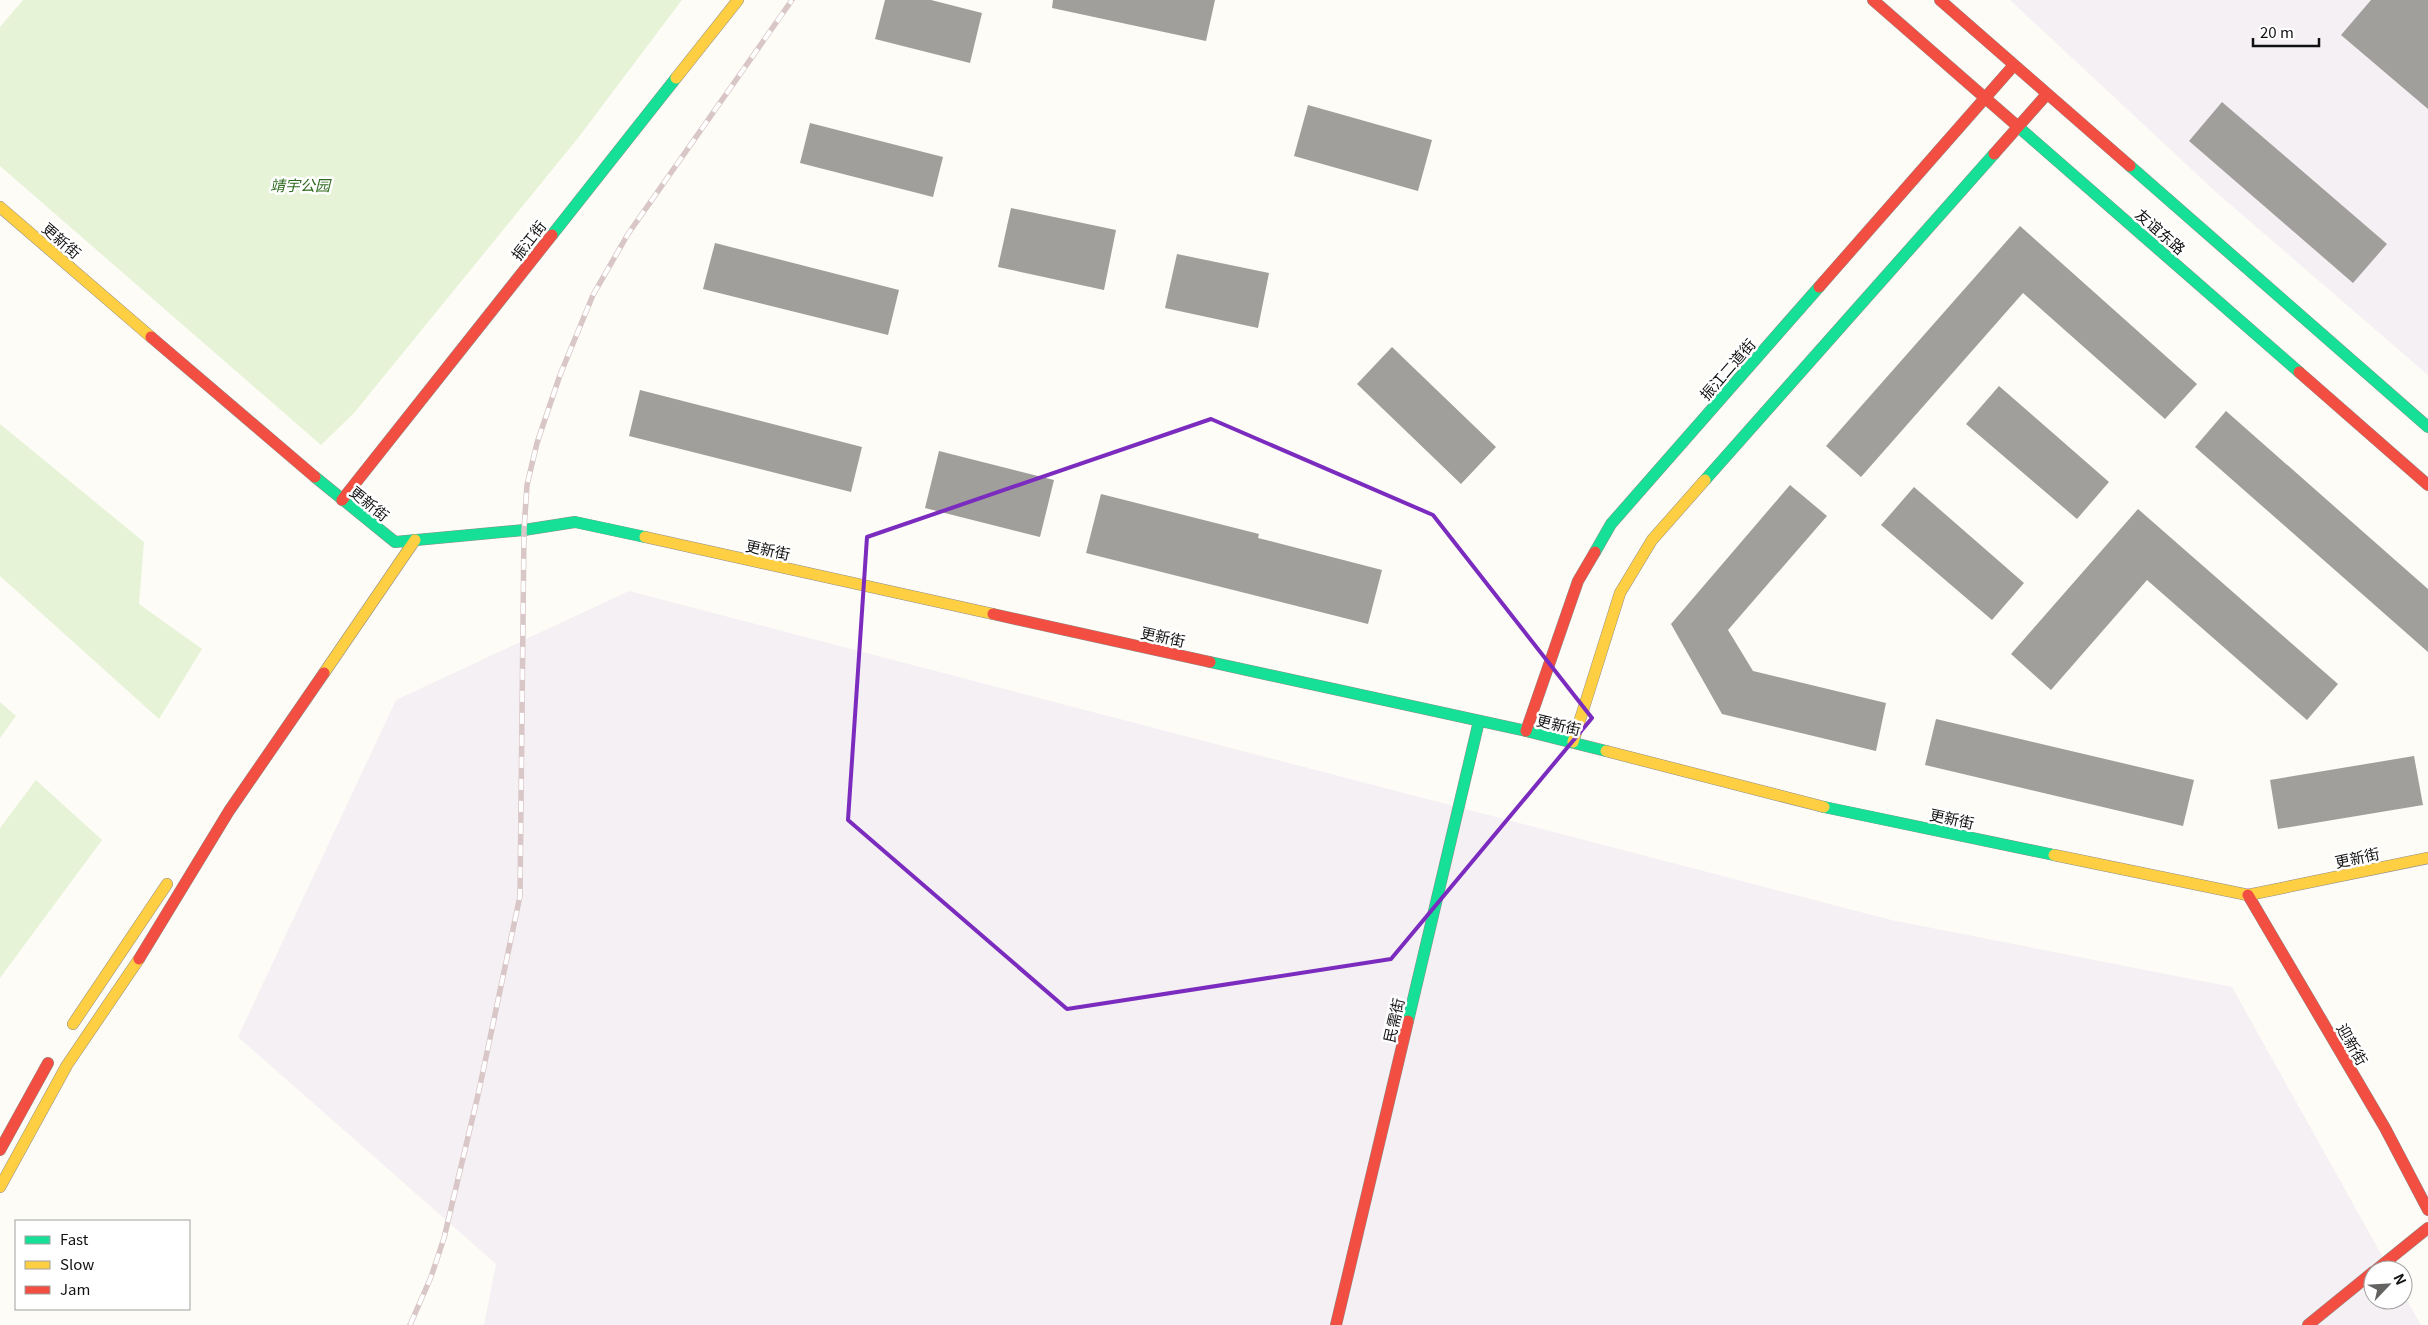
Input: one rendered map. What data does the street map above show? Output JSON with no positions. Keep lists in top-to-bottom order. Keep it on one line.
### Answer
{"streets":{"main road":["友谊东路","更新街","振江街","振江二道街","民需街","迎新街"]},"crossings":[["友谊东路","振江二道街"],["更新街","振江街"],["更新街","振江二道街"],["更新街","民需街"],["更新街","迎新街"]],"parks":["靖宇公园"],"legend":["Fast","Slow","Jam"],"scale_bar":"20 m","north":"top right"}
